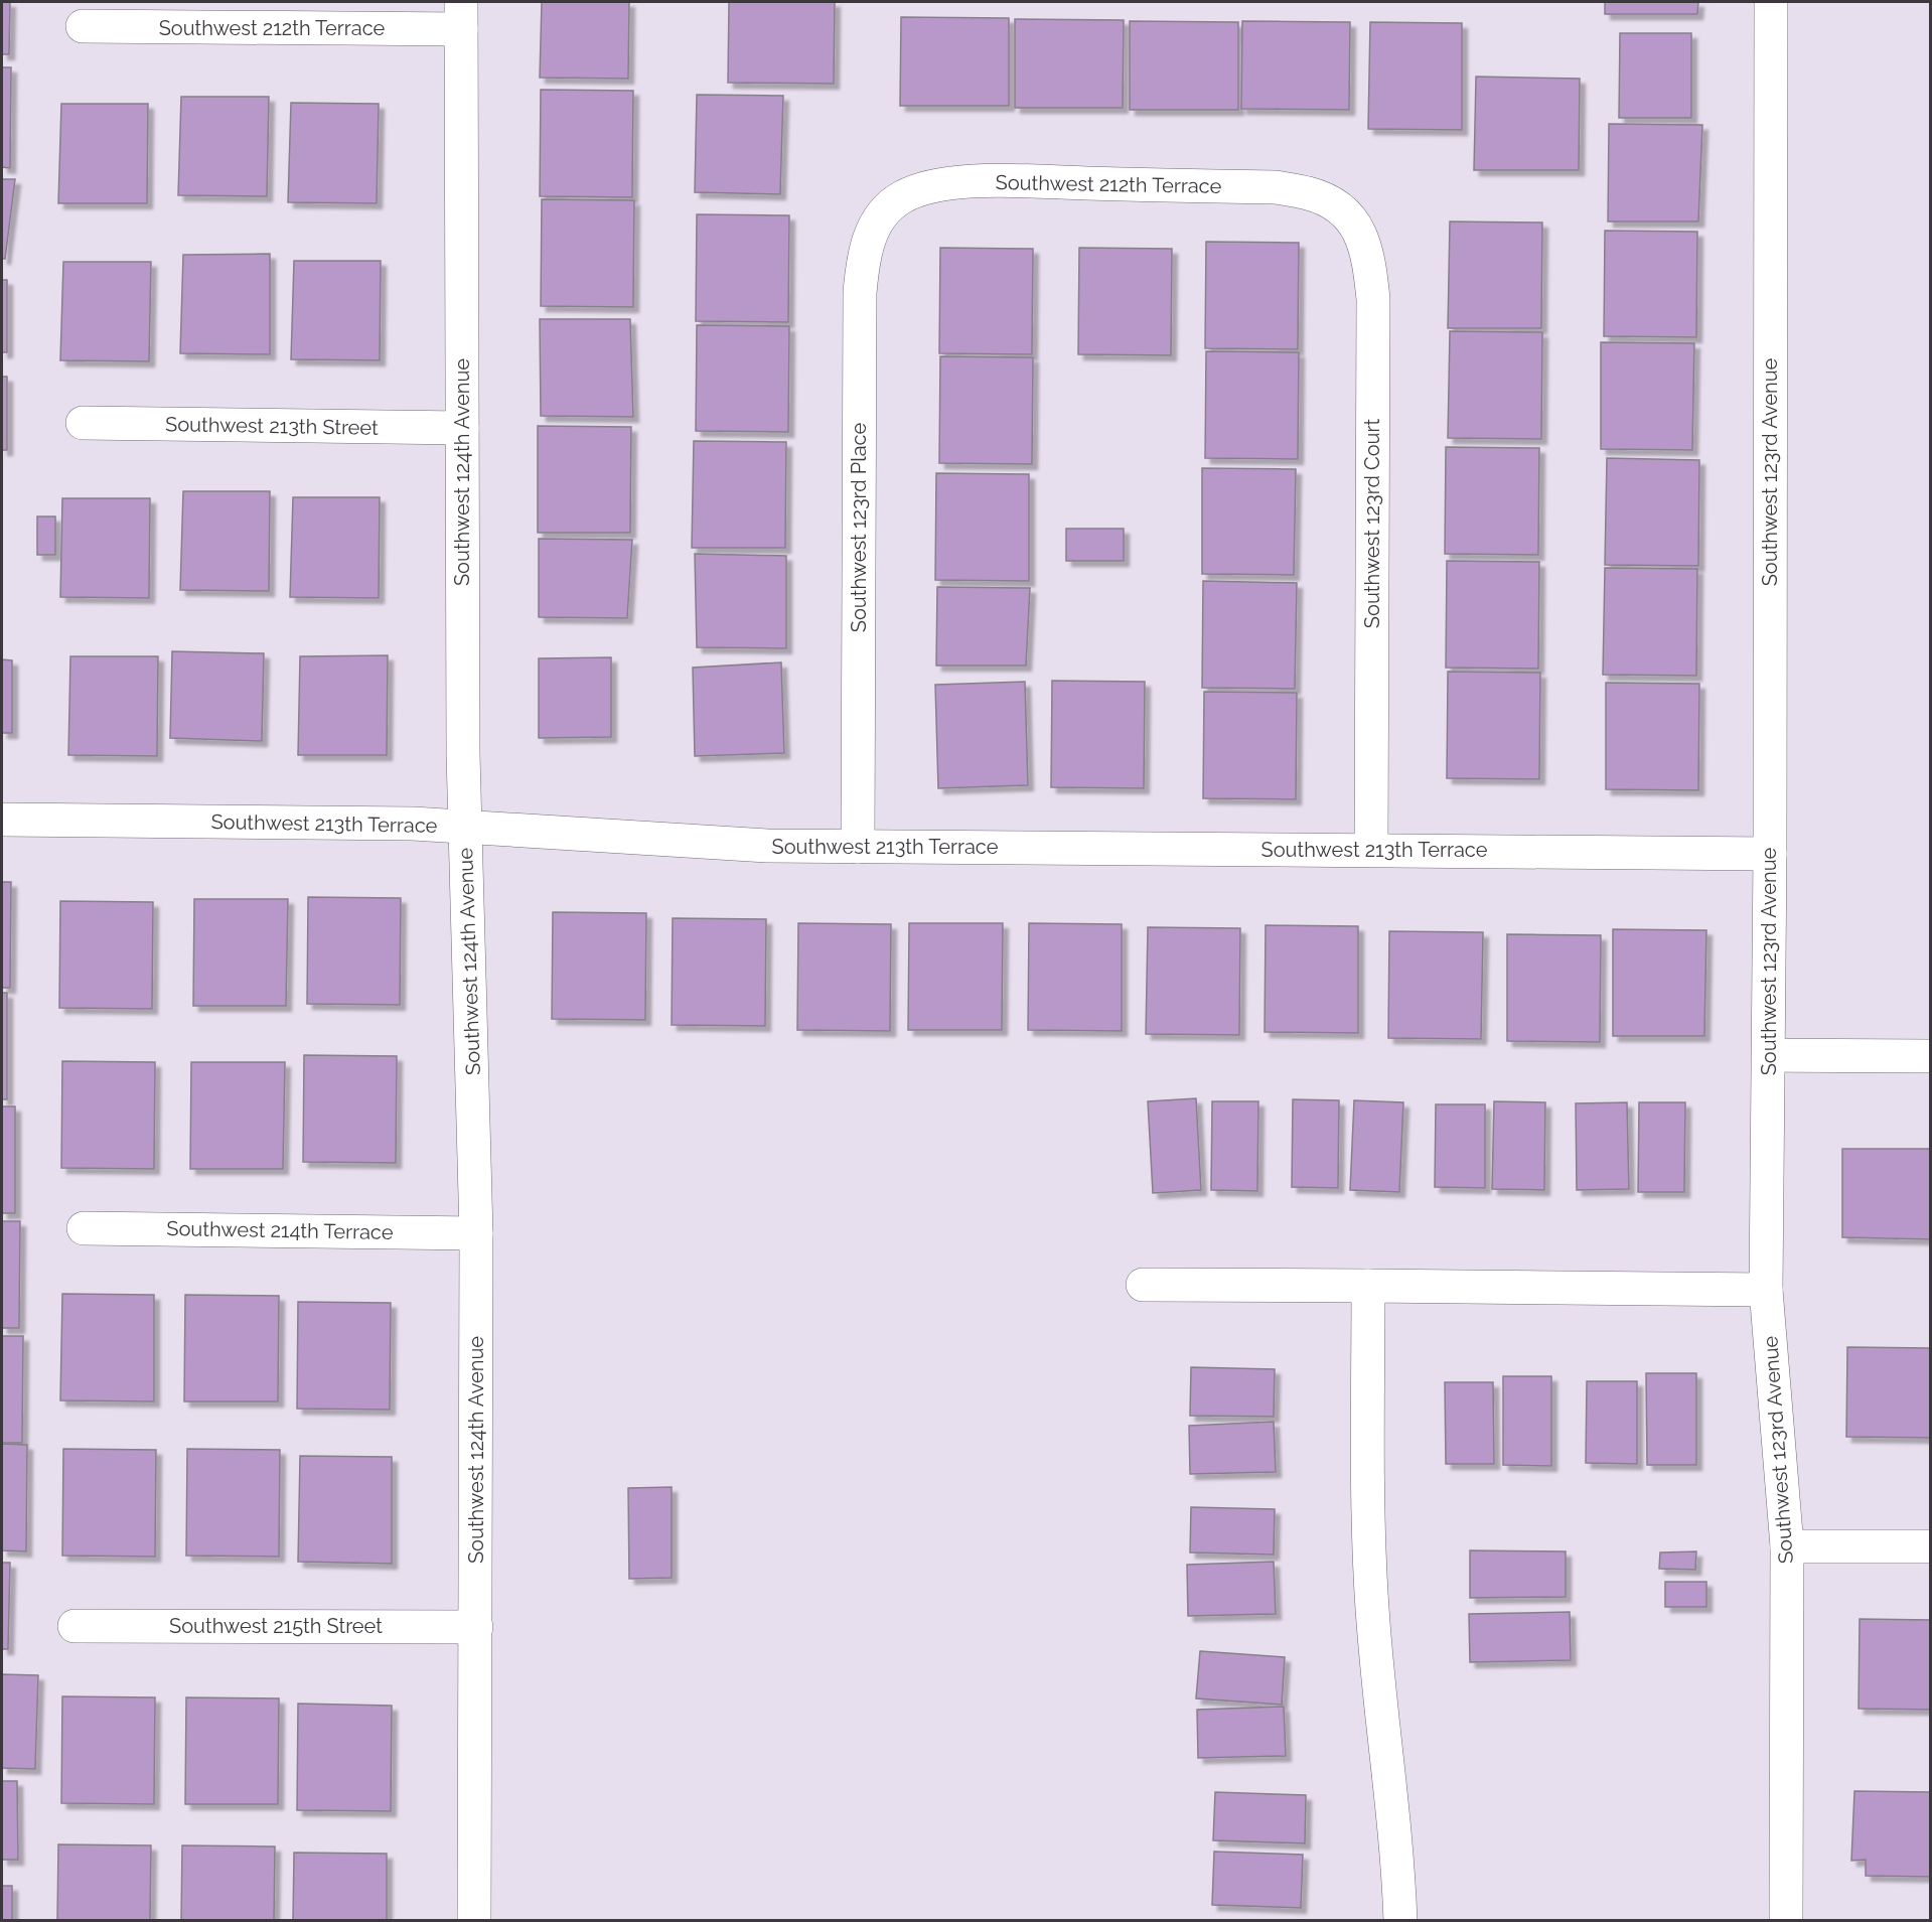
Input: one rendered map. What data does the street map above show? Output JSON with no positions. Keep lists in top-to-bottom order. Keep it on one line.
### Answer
{"streets":{"street":["Southwest 212th Terrace","Southwest 213th Street","Southwest 124th Avenue","Southwest 123rd Avenue","Southwest 123rd Court","Southwest 123rd Place","Southwest 213th Terrace","Southwest 214th Terrace","Southwest 215th Street"]},"crossings":[["Southwest 212th Terrace","Southwest 124th Avenue"],["Southwest 212th Terrace","Southwest 123rd Court"],["Southwest 212th Terrace","Southwest 123rd Place"],["Southwest 213th Street","Southwest 124th Avenue"],["Southwest 124th Avenue","Southwest 213th Terrace"],["Southwest 124th Avenue","Southwest 214th Terrace"],["Southwest 124th Avenue","Southwest 215th Street"],["Southwest 123rd Avenue","Southwest 213th Terrace"],["Southwest 123rd Court","Southwest 213th Terrace"],["Southwest 123rd Place","Southwest 213th Terrace"]]}
